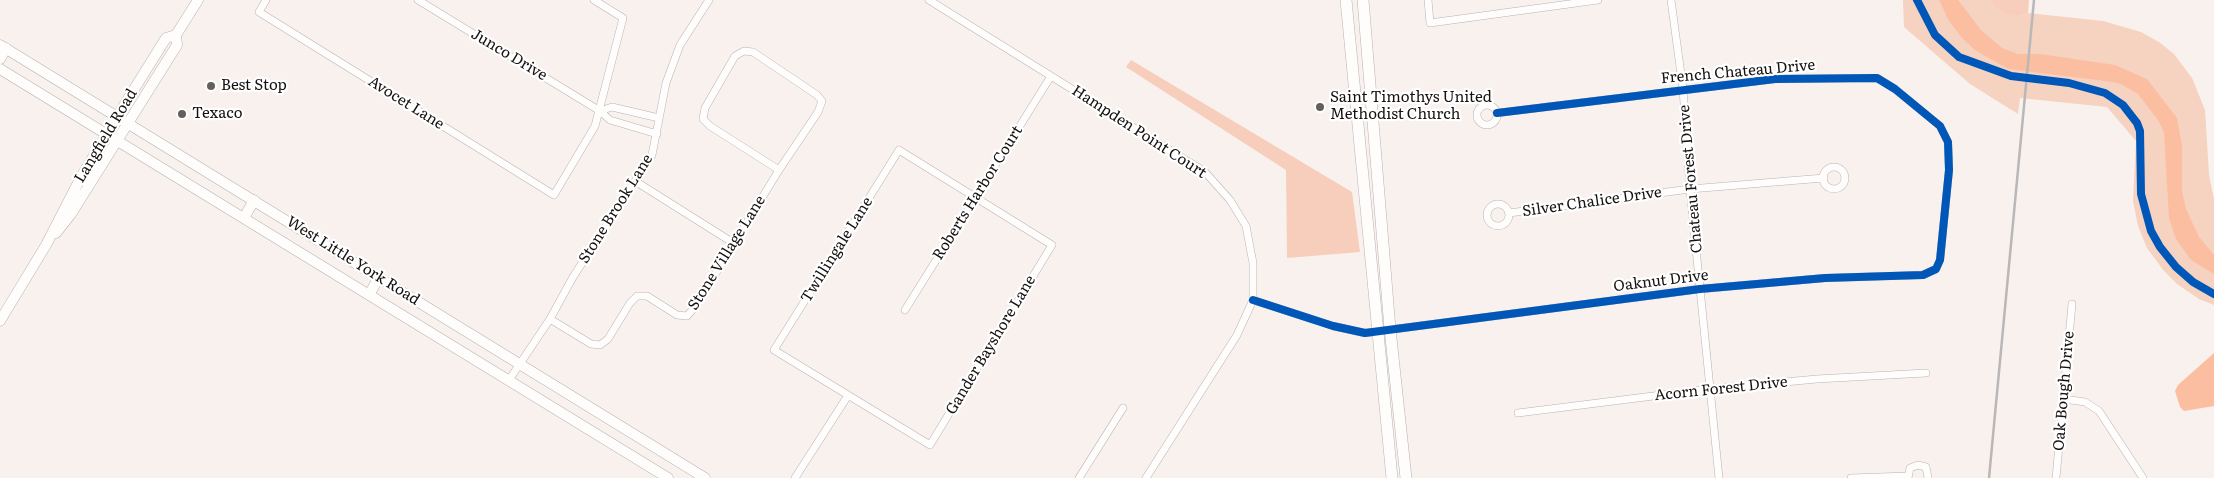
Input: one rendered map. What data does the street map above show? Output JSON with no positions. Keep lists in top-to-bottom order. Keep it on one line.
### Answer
{"streets":{"main road":["Langfield Road","West Little York Road"],"street":["Junco Drive","French Chateau Drive","Avocet Lane","Hampden Point Court","Chateau Forest Drive","Roberts Harbor Court","Silver Chalice Drive","Stone Brook Lane","Twillingale Lane","Stone Village Lane","Oaknut Drive","Gander Bayshore Lane","Acorn Forest Drive","Oak Bough Drive"]},"crossings":[["Junco Drive","Avocet Lane"],["Junco Drive","Stone Brook Lane"],["French Chateau Drive","Chateau Forest Drive"],["French Chateau Drive","Oaknut Drive"],["Hampden Point Court","Roberts Harbor Court"],["Hampden Point Court","Oaknut Drive"],["Langfield Road","West Little York Road"],["Chateau Forest Drive","Silver Chalice Drive"],["Chateau Forest Drive","Oaknut Drive"],["Chateau Forest Drive","Acorn Forest Drive"],["Roberts Harbor Court","Twillingale Lane"],["Roberts Harbor Court","Gander Bayshore Lane"],["Stone Brook Lane","Stone Village Lane"],["Stone Brook Lane","West Little York Road"],["Twillingale Lane","Gander Bayshore Lane"]],"places":["Best Stop","Saint Timothys United Methodist Church","Texaco"]}
